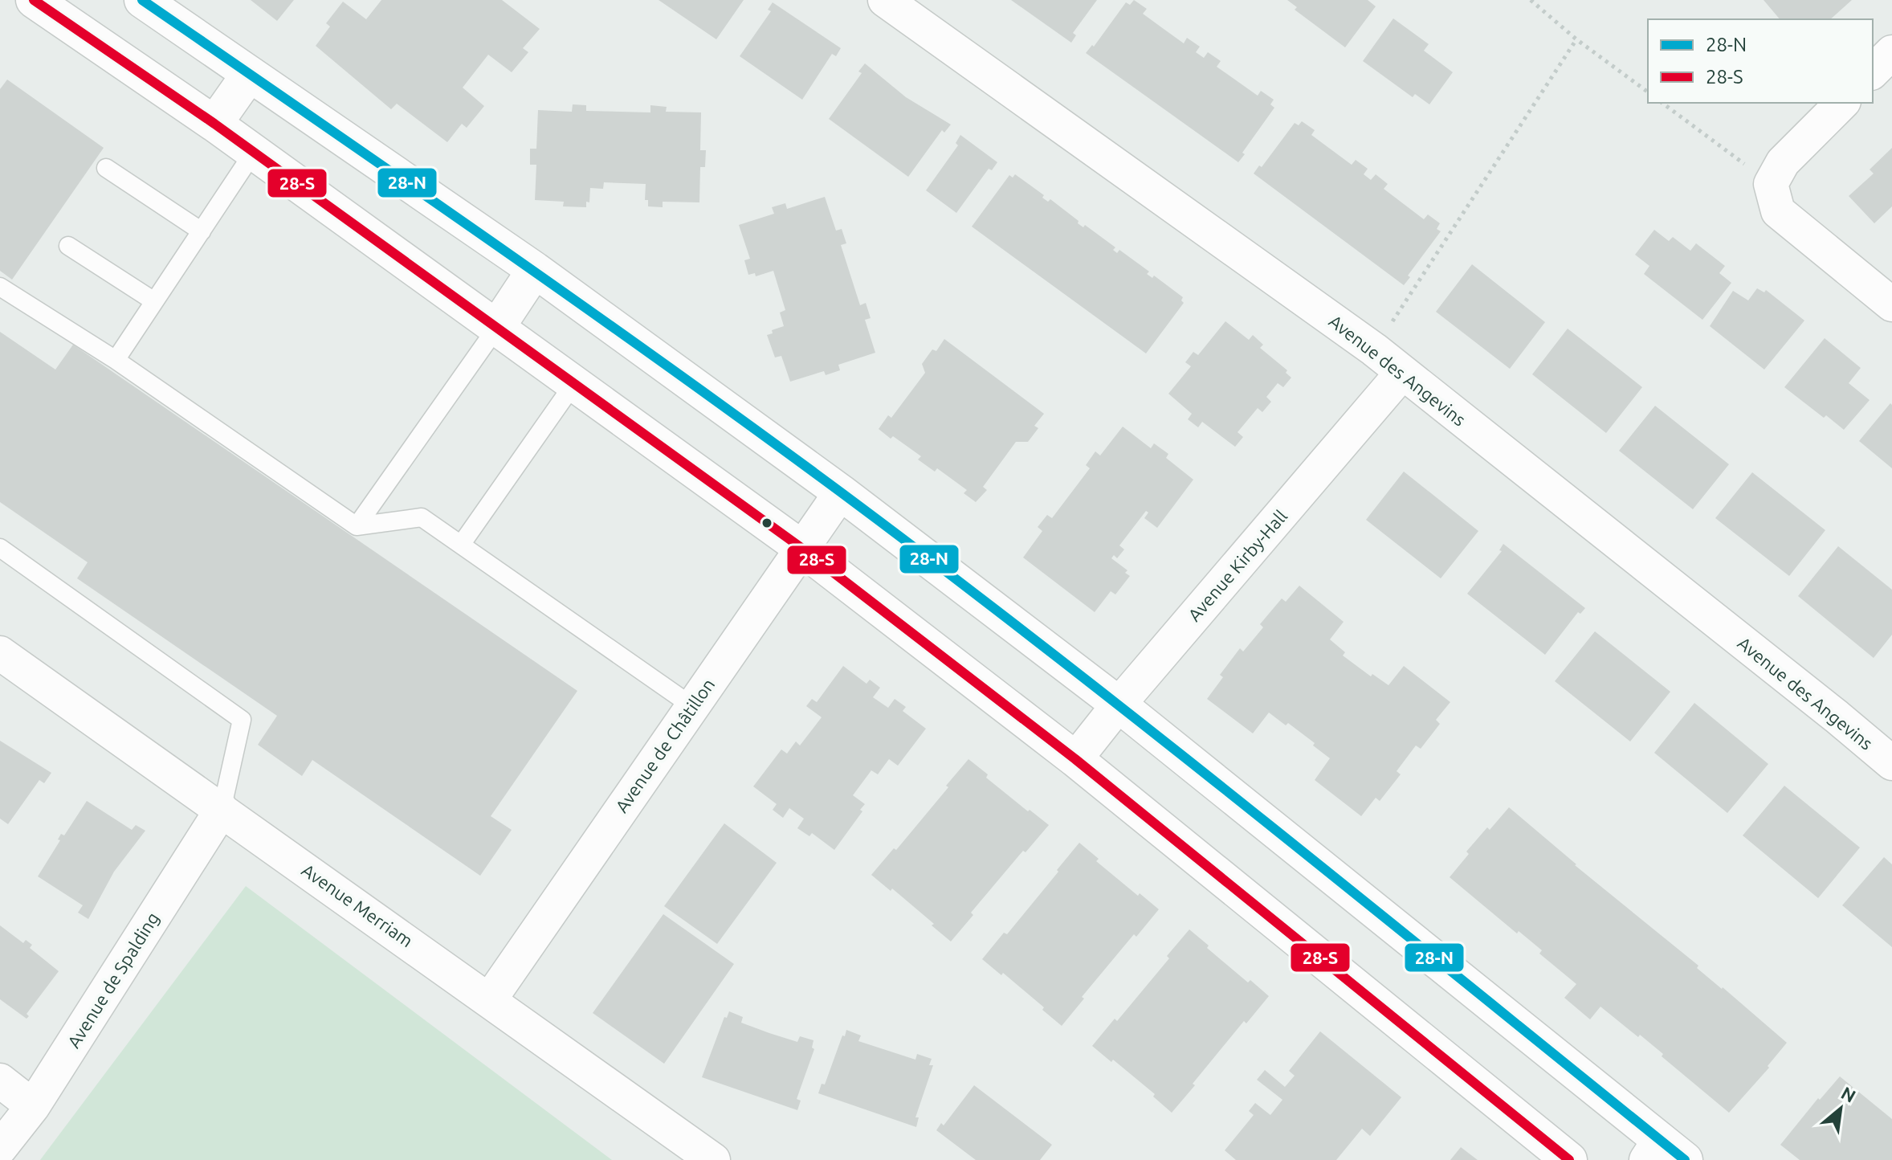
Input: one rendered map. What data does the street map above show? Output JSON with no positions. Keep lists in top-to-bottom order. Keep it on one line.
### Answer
{"streets":{"street":["Avenue des Angevins","Avenue Kirby-Hall","Avenue de Châtillon","Avenue Merriam","Avenue de Spalding"]},"crossings":[["Avenue des Angevins","Avenue Kirby-Hall"],["Avenue de Châtillon","Avenue Merriam"],["Avenue Merriam","Avenue de Spalding"]],"lines":["transit line 28-N","transit line 28-S"],"legend":["28-N","28-S"],"north":"top right"}
